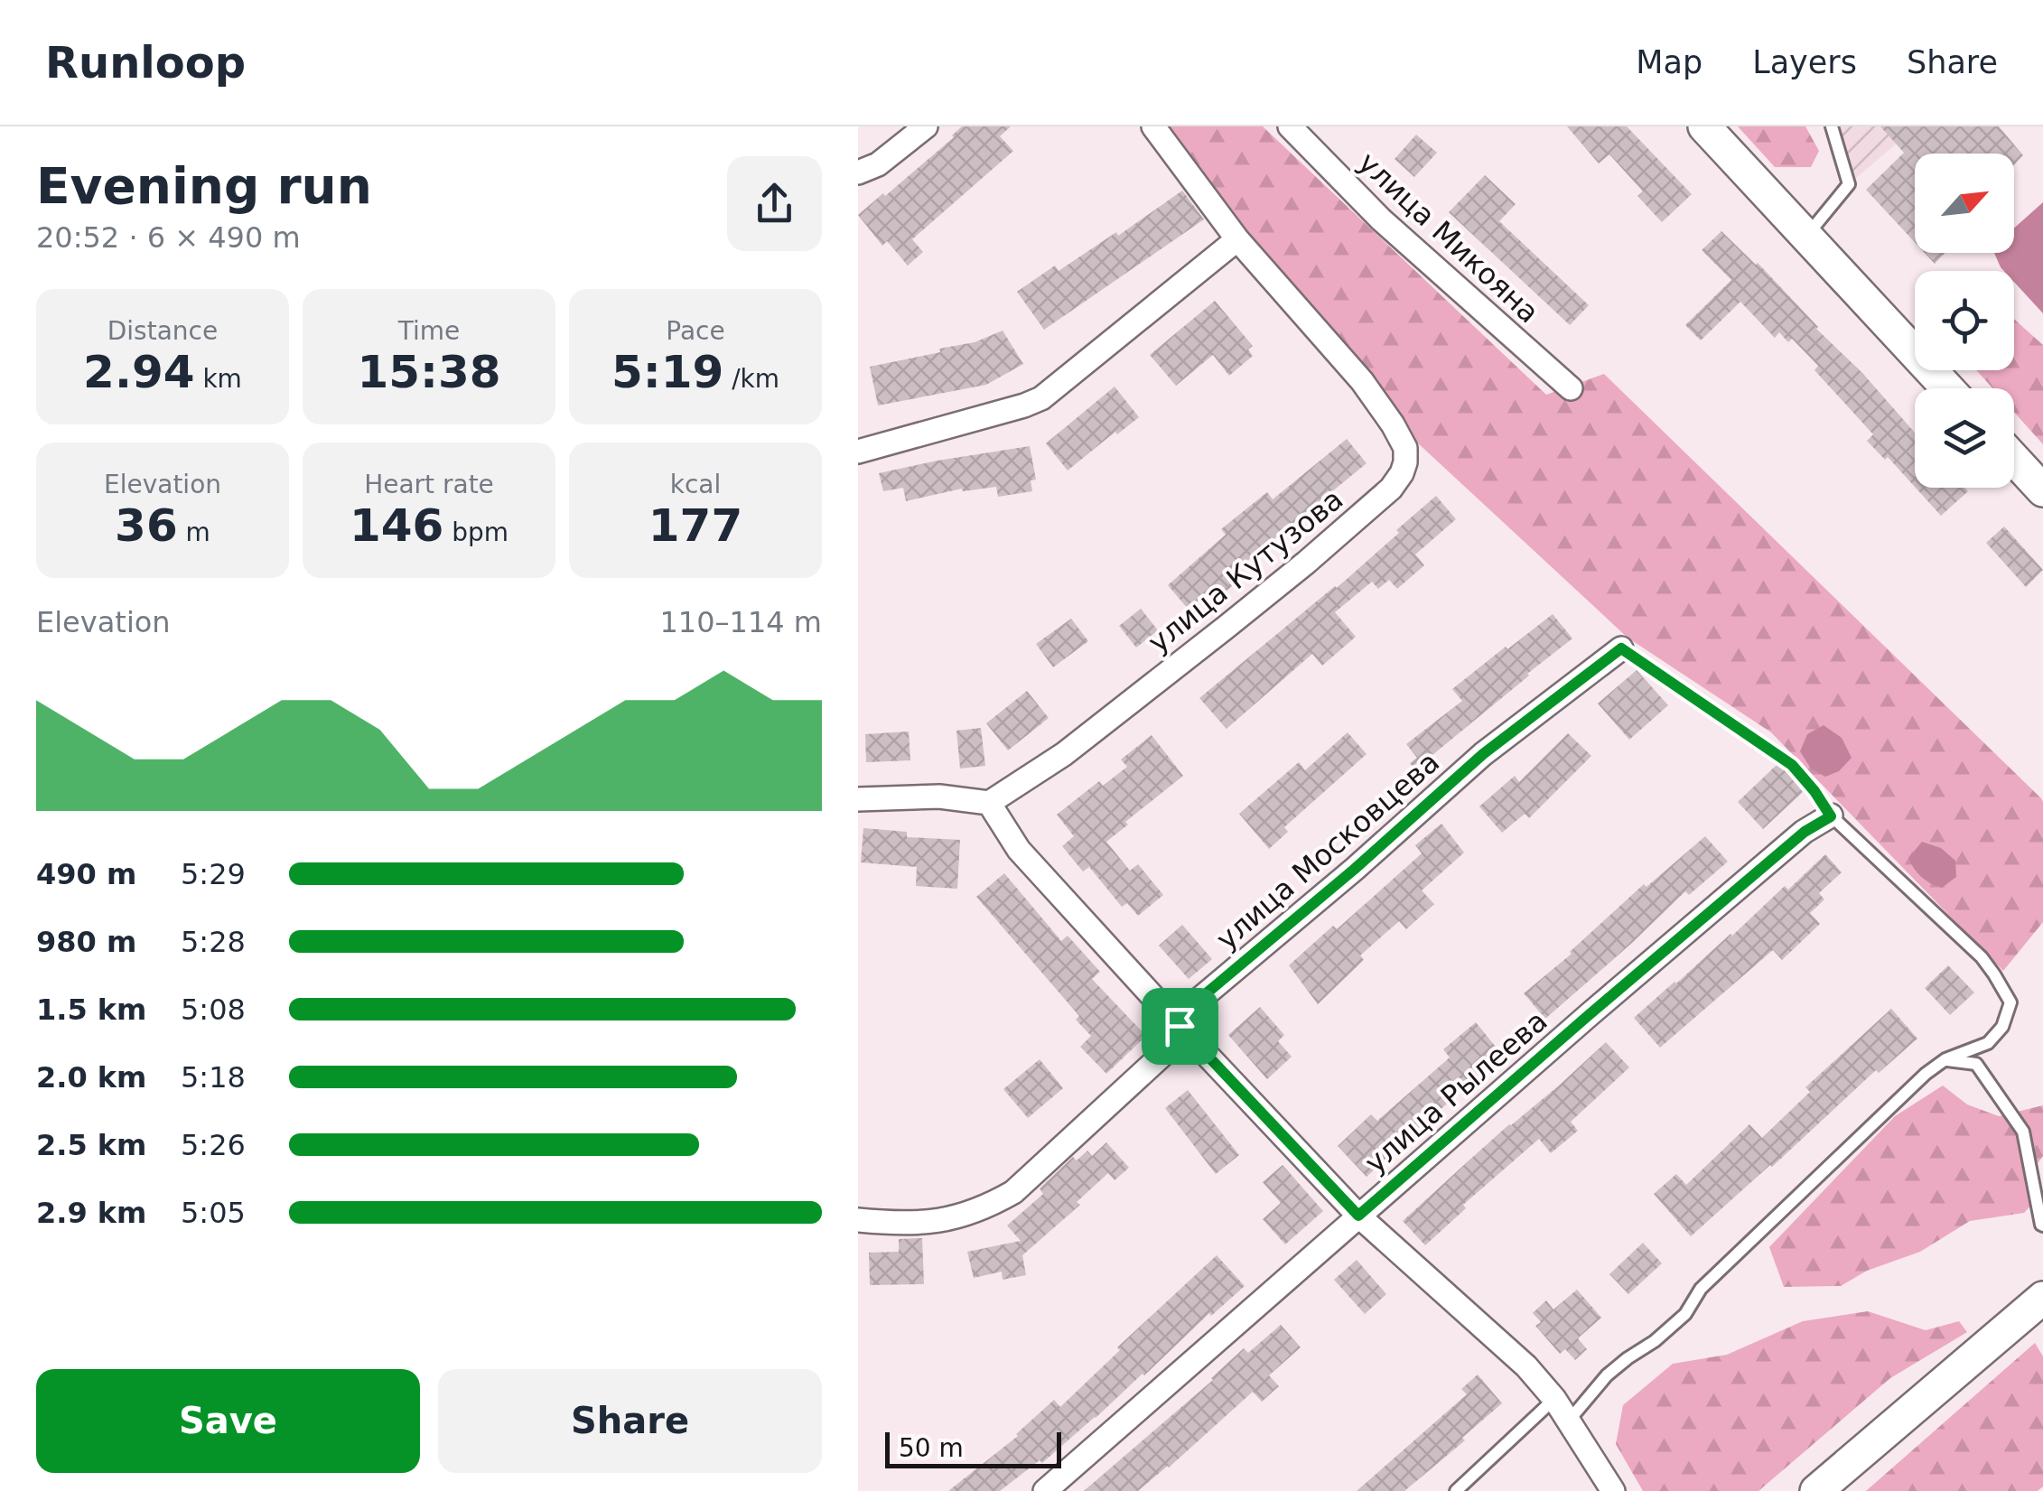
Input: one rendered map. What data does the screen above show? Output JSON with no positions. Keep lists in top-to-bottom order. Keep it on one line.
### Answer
{"streets":{"street":["улица Микояна","улица Кутузова","улица Московцева","улица Рылеева"]},"scale_bar":"50 m","north":"top right","page":{"header":"Runloop","nav":["Map","Layers","Share"],"heading":["Evening run","20:52 · 6 × 490 m"],"stats":[["Distance","2.94 km"],["Time","15:38"],["Pace","5:19 /km"],["Elevation","36 m"],["Heart rate","146 bpm"],["kcal","177"]],"chart":["Elevation","110–114 m"],"list":[{"name":"490 m","note":"5:29"},{"name":"980 m","note":"5:28"},{"name":"1.5 km","note":"5:08"},{"name":"2.0 km","note":"5:18"},{"name":"2.5 km","note":"5:26"},{"name":"2.9 km","note":"5:05"}],"buttons":["Save","Share"],"scale":"50 m"}}
